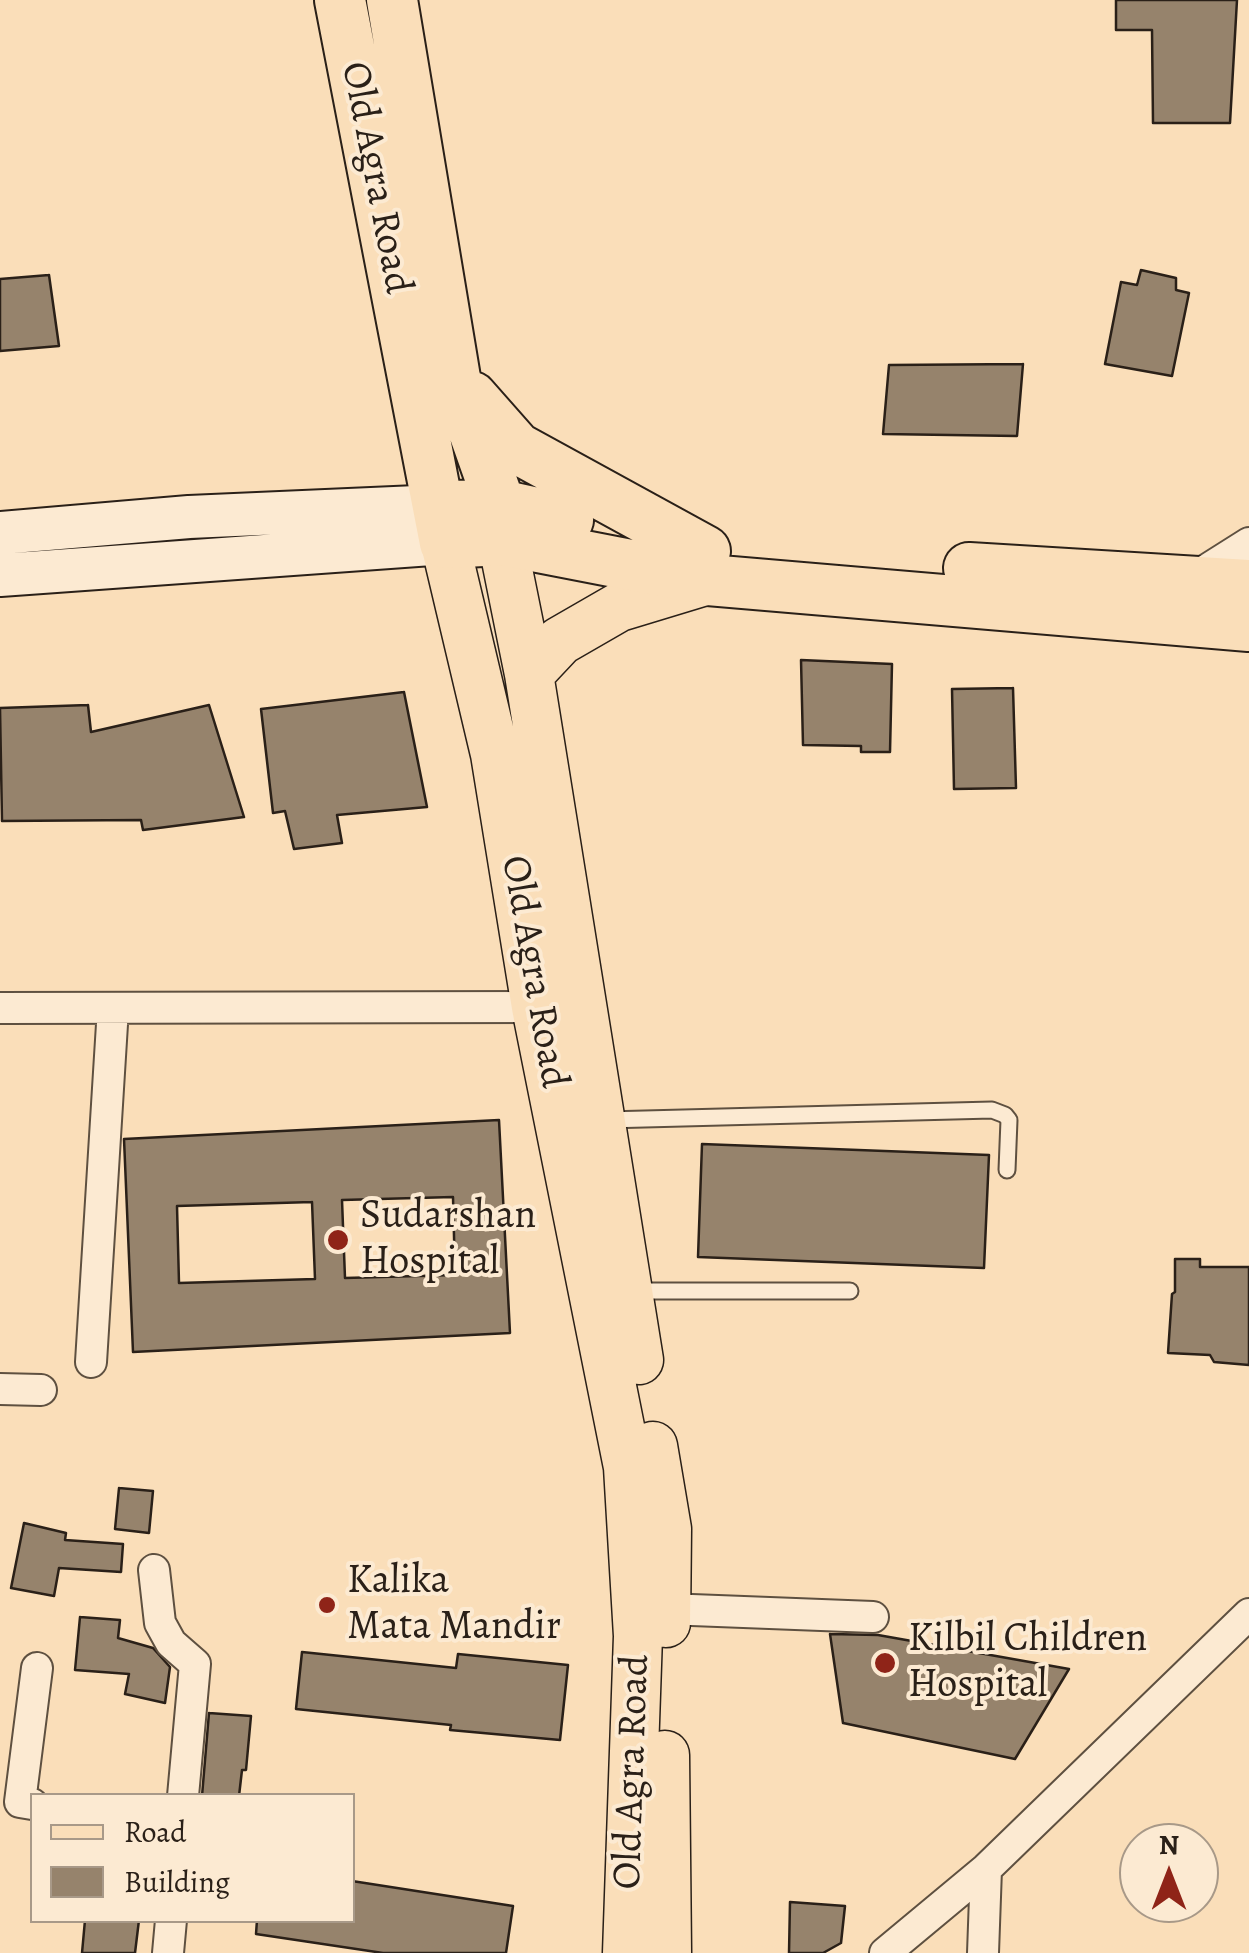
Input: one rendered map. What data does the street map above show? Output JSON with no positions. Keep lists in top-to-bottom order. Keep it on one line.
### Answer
{"streets":{"highway":["Old Agra Road"]},"places":["Sudarshan Hospital","Kalika Mata Mandir","Kilbil Children Hospital"],"legend":["Road","Building"],"north":"top"}
